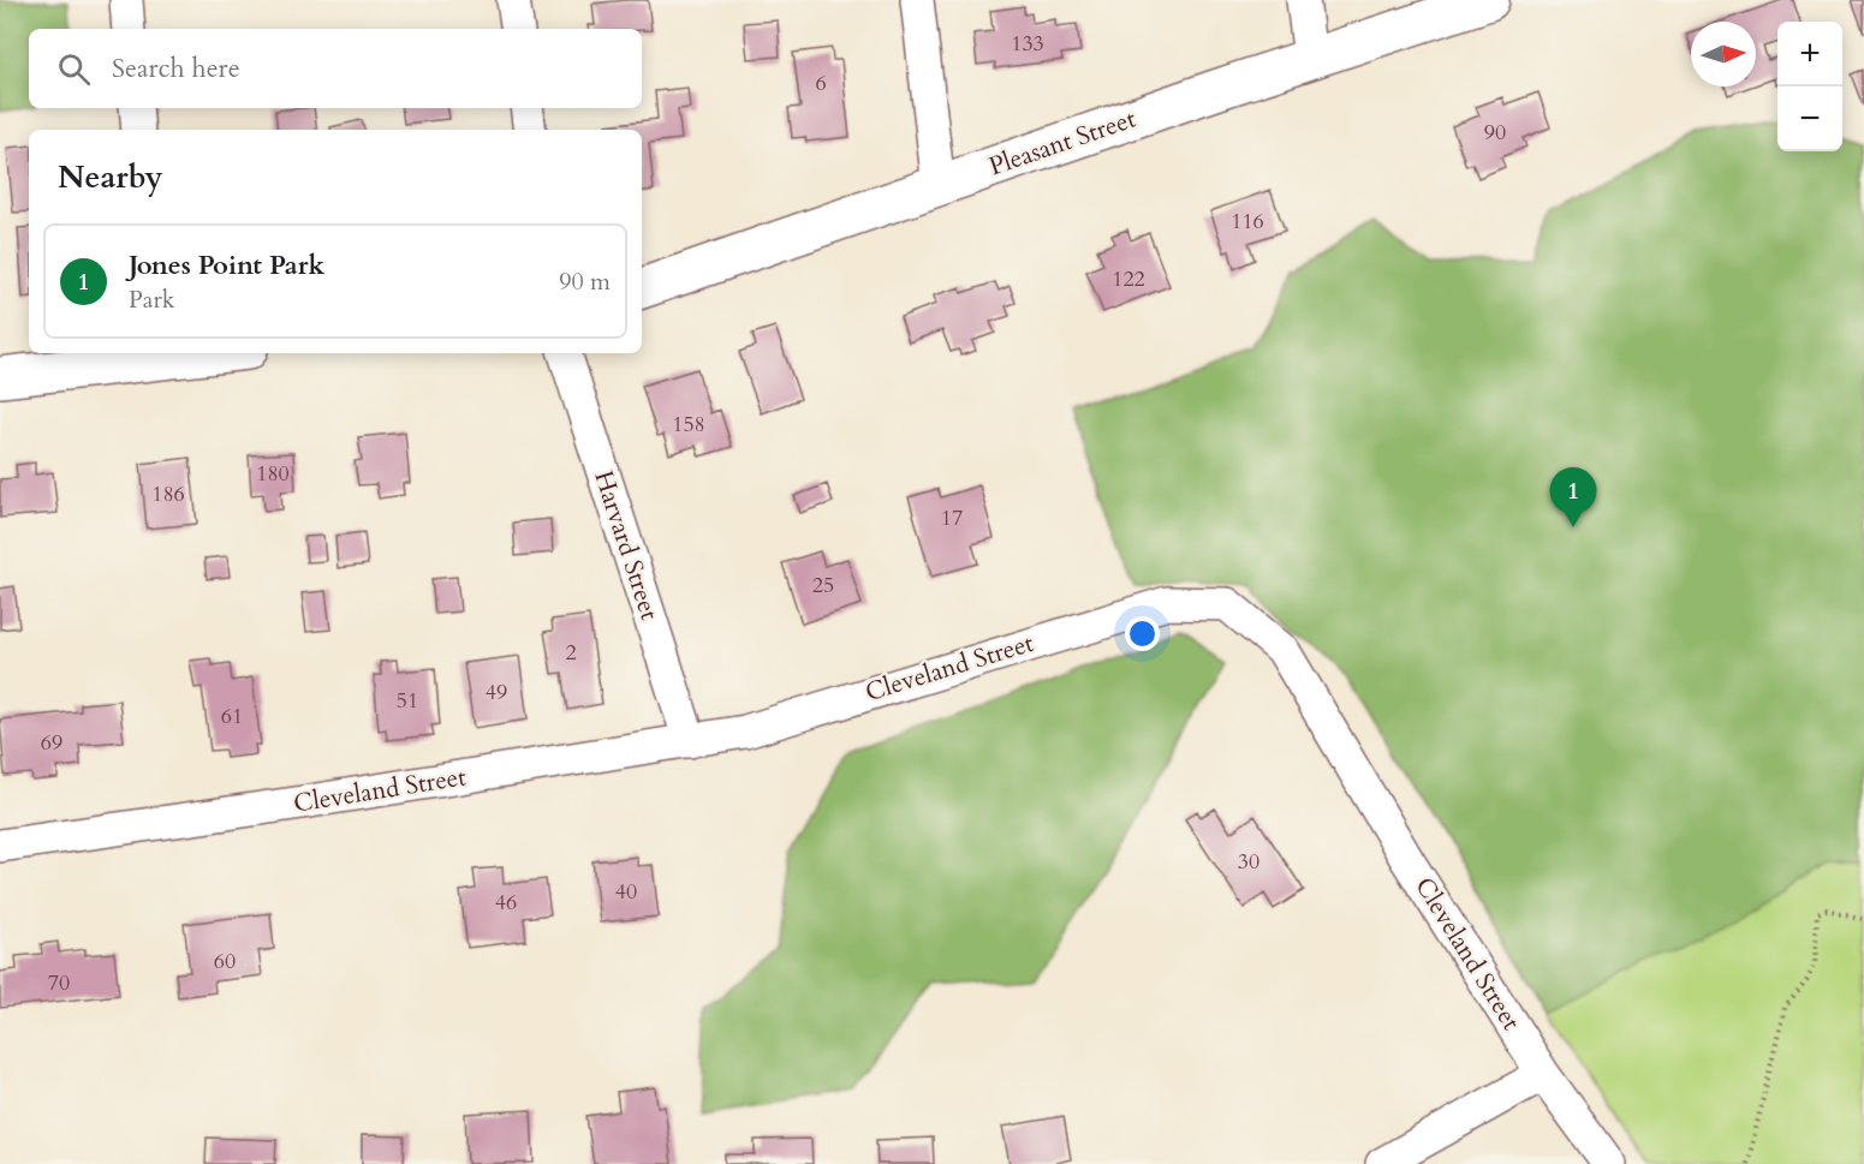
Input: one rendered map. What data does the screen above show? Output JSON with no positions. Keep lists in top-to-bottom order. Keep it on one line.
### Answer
{"streets":{"street":["Pleasant Street","Harvard Street","Cleveland Street"]},"crossings":[["Harvard Street","Cleveland Street"]],"house_numbers":["133","6","90","116","122","158","180","186","17","25","2","49","51","61","69","30","40","46","60","70"],"north":"right","page":{"map_buttons":["+","−"],"search":"Search here","heading":"Nearby","list":[{"mark":"1","name":"Jones Point Park","note":"Park","value":"90 m"}],"pins":"1"}}
